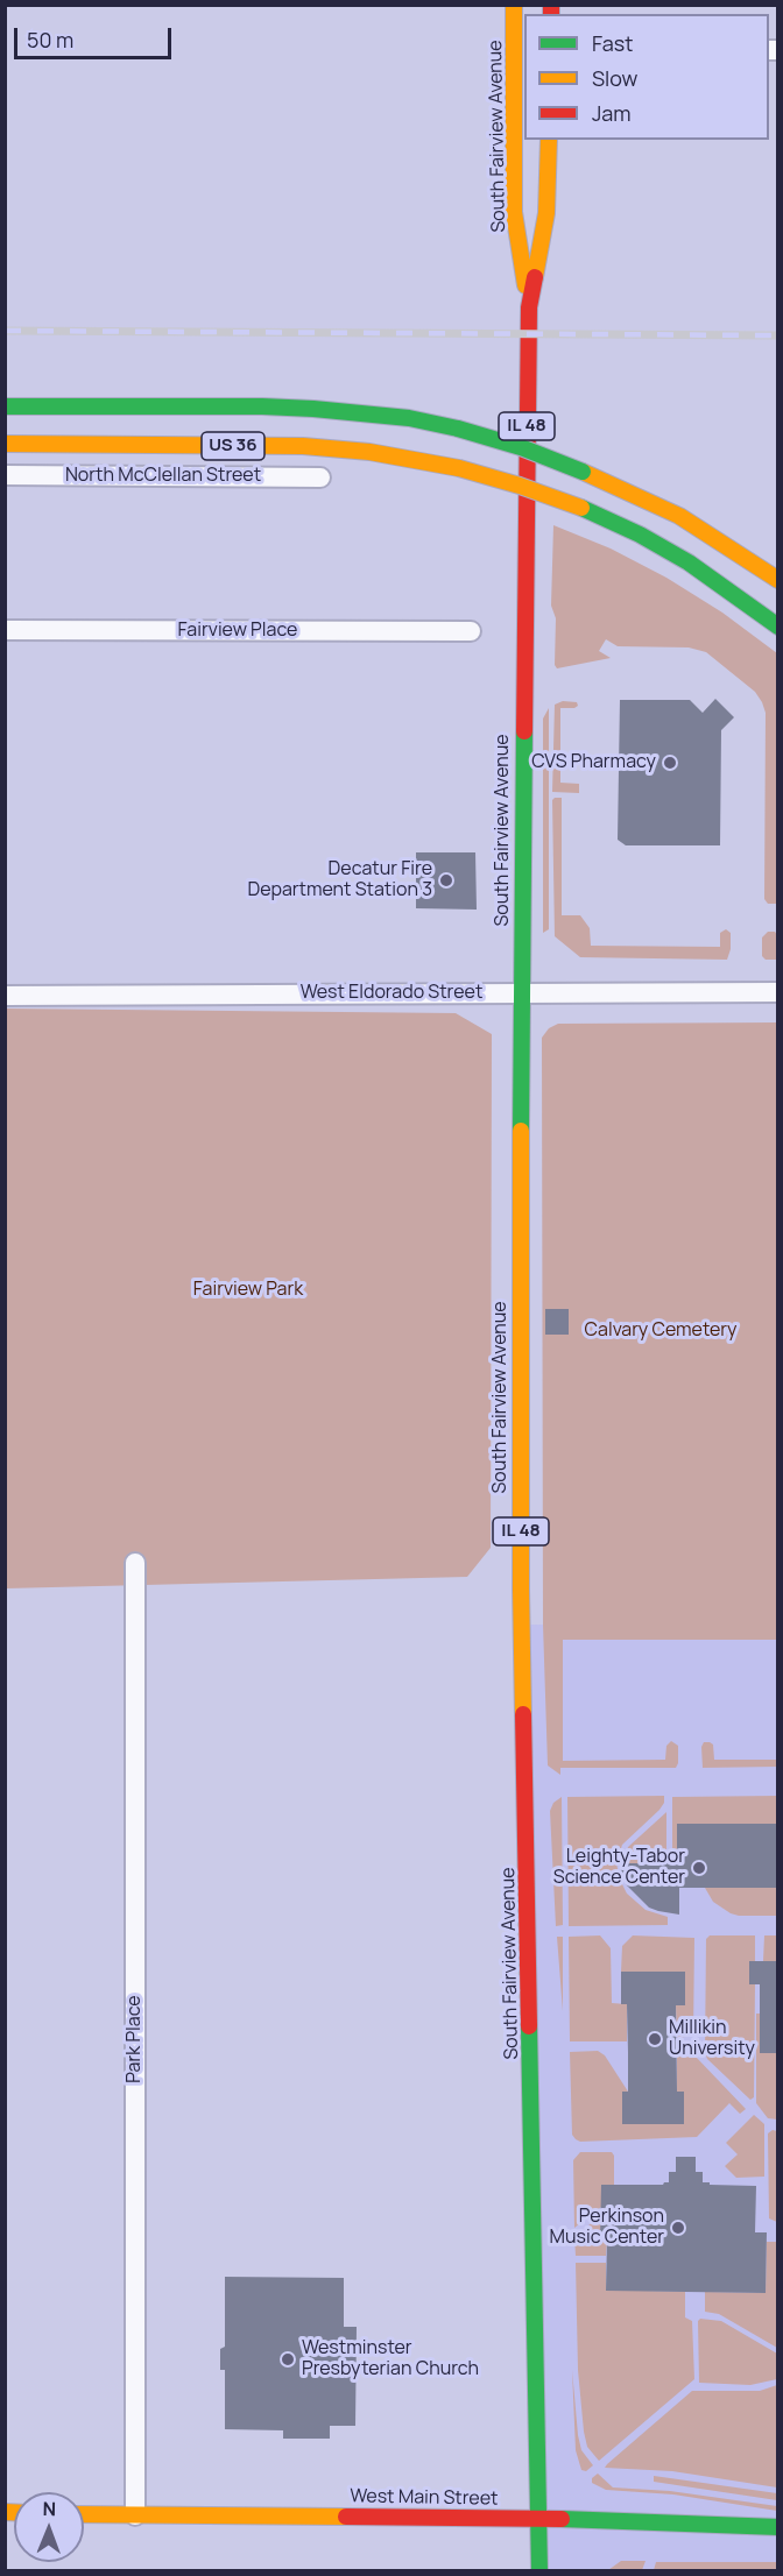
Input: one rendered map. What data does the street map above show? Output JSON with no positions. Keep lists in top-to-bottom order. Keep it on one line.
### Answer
{"streets":{"main road":["South Fairview Avenue","IL 48","US 36","West Main Street"],"street":["North McClellan Street","Fairview Place","West Eldorado Street","Park Place"]},"crossings":[["South Fairview Avenue","West Eldorado Street"],["South Fairview Avenue","West Main Street"],["Park Place","West Main Street"]],"parks":["Fairview Park","Calvary Cemetery"],"places":["CVS Pharmacy","Decatur Fire Department Station 3","Leighty-Tabor Science Center","Millikin University","Perkinson Music Center","Westminster Presbyterian Church"],"legend":["Fast","Slow","Jam"],"scale_bar":"50 m","north":"top"}
